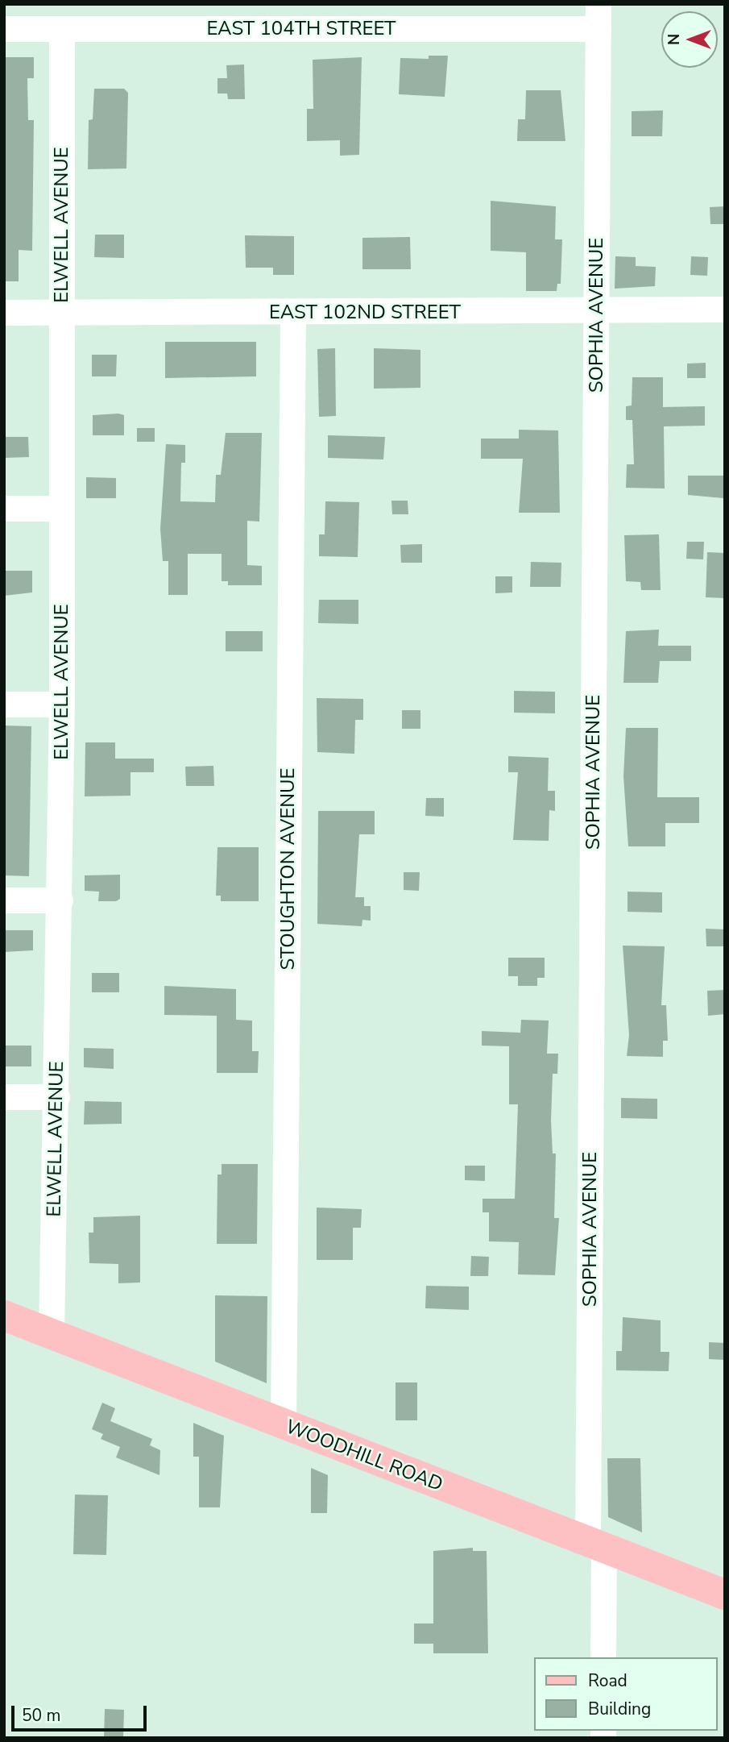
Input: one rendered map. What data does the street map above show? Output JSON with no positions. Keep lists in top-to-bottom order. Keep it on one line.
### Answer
{"streets":{"main road":["WOODHILL ROAD"],"street":["EAST 104TH STREET","ELWELL AVENUE","EAST 102ND STREET","SOPHIA AVENUE","STOUGHTON AVENUE"]},"crossings":[["EAST 104TH STREET","ELWELL AVENUE"],["EAST 104TH STREET","SOPHIA AVENUE"],["ELWELL AVENUE","EAST 102ND STREET"],["ELWELL AVENUE","WOODHILL ROAD"],["EAST 102ND STREET","SOPHIA AVENUE"],["EAST 102ND STREET","STOUGHTON AVENUE"],["SOPHIA AVENUE","WOODHILL ROAD"],["STOUGHTON AVENUE","WOODHILL ROAD"]],"legend":["Road","Building"],"scale_bar":"50 m","north":"left"}
